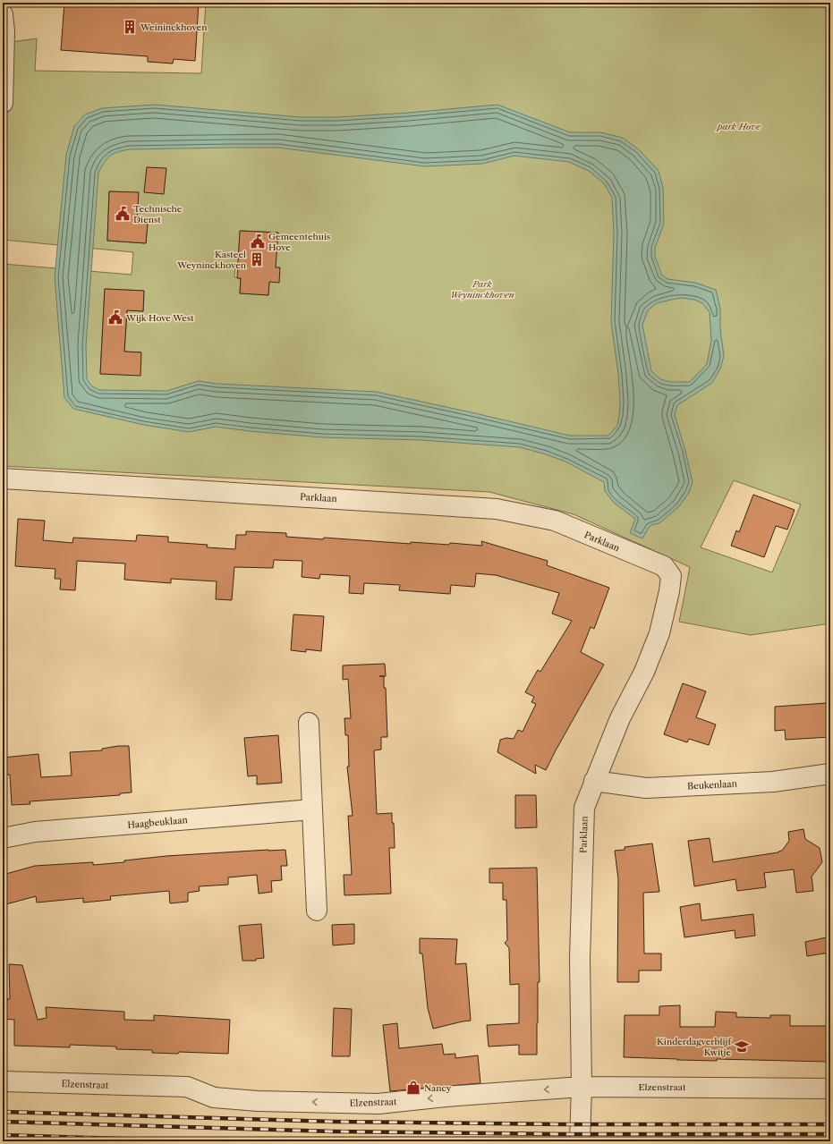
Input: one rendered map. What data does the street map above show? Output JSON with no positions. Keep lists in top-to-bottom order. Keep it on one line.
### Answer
{"streets":{"street":["Parklaan","Beukenlaan","Haagbeuklaan","Elzenstraat"]},"crossings":[["Parklaan","Beukenlaan"],["Parklaan","Elzenstraat"]],"one_way":["Elzenstraat"],"parks":["park Hove","Park Weyninckhoven"],"places":{"building":["Weininckhoven","Kasteel Weyninckhoven"],"public building":["Technische Dienst","Gemeentehuis Hove","Wijk Hove West"],"school or university":["Kinderdagverblijf Kwitje"],"shop":["Nancy"]}}
